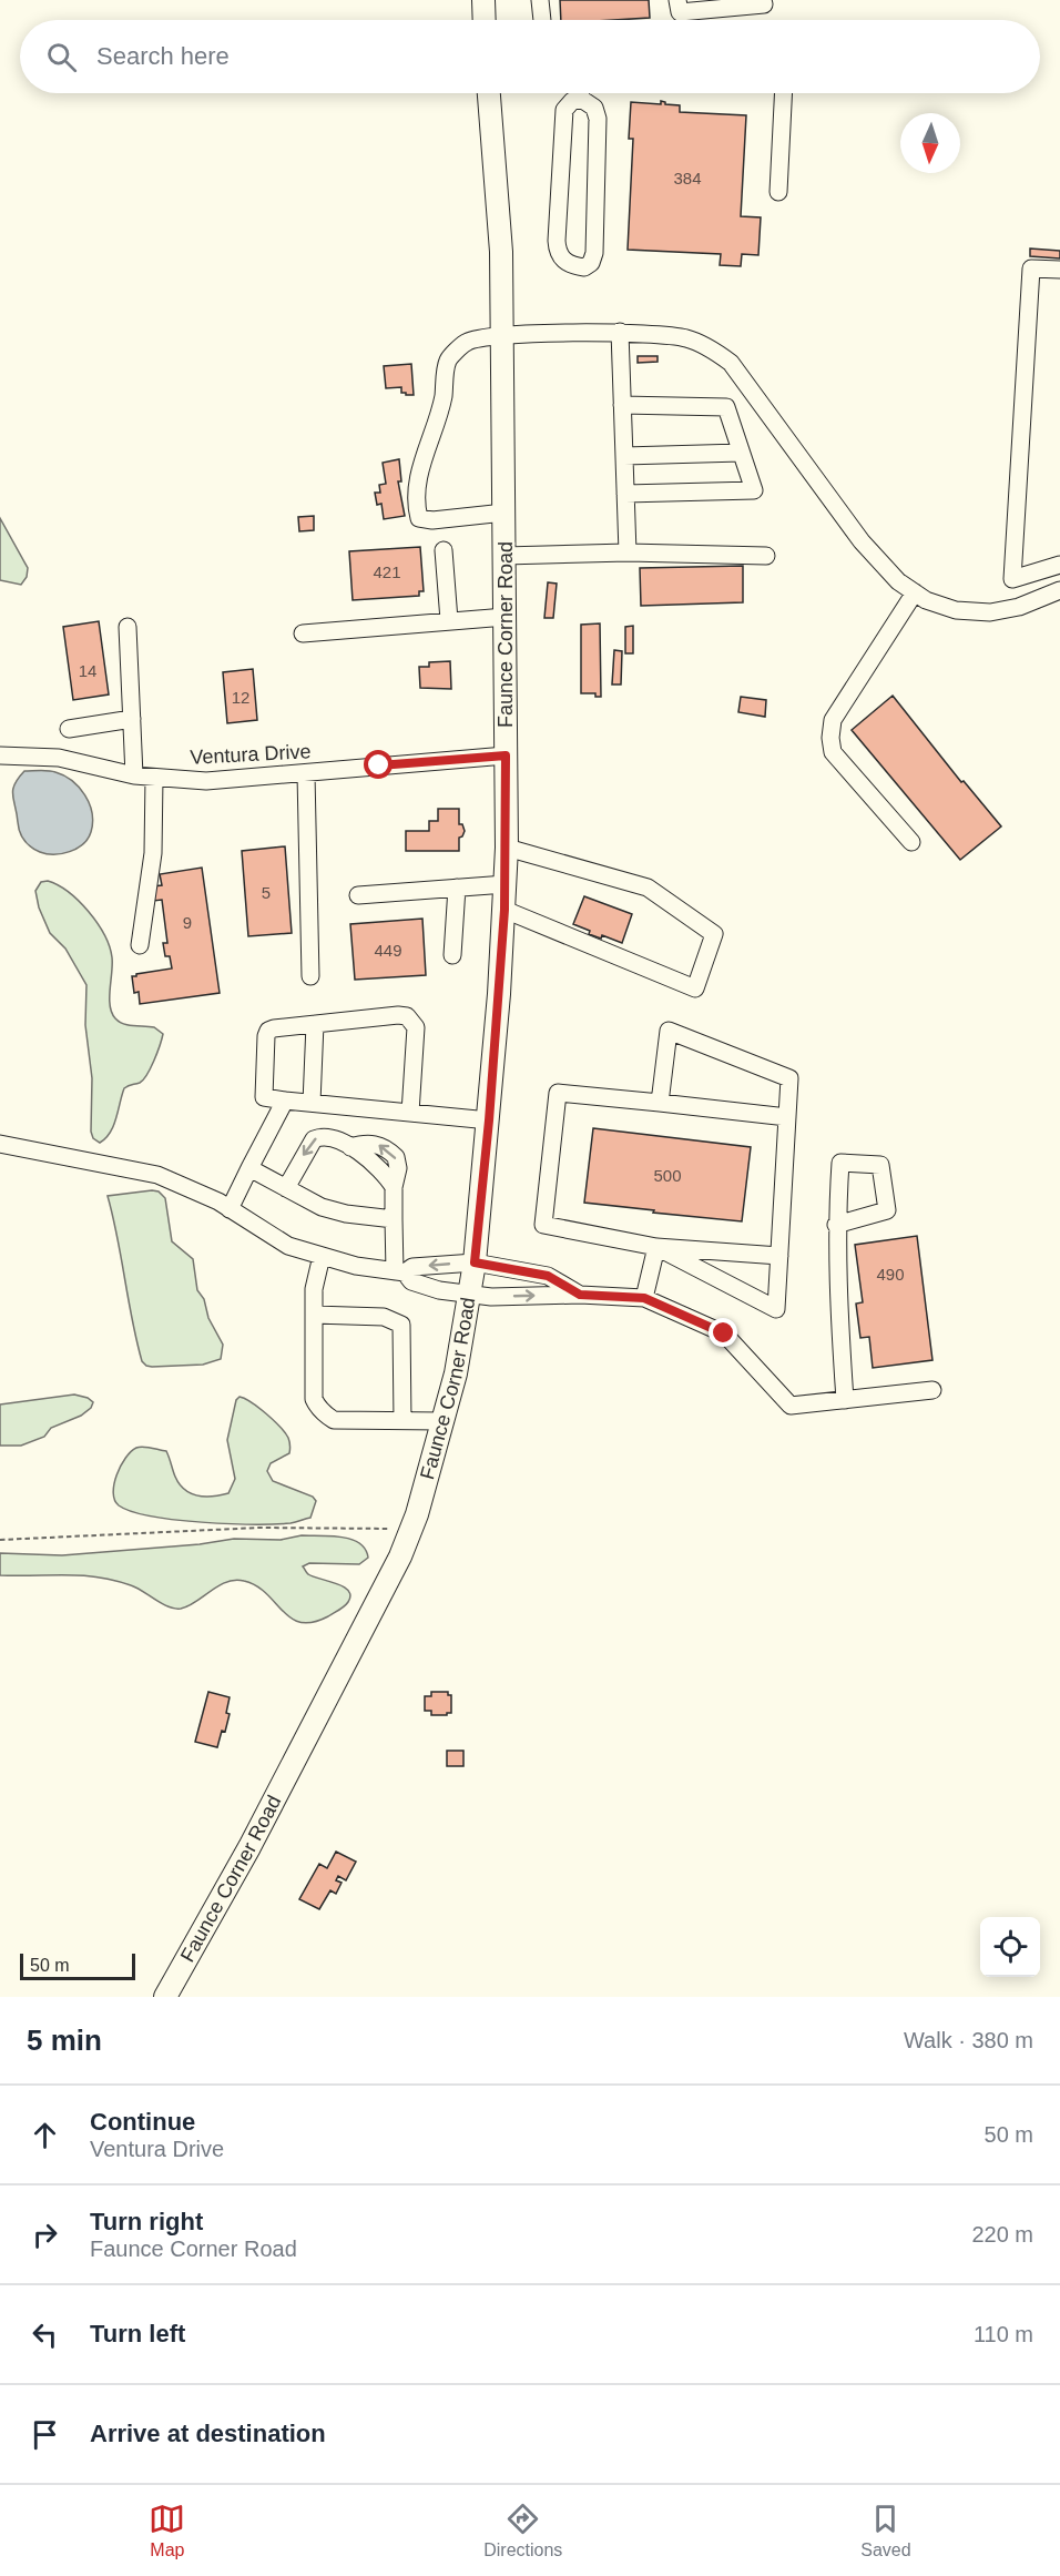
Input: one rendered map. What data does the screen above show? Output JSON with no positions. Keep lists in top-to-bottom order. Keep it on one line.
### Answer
{"streets":{"main road":["Faunce Corner Road"],"street":["Ventura Drive"]},"crossings":[["Faunce Corner Road","Ventura Drive"]],"house_numbers":["384","421","14","12","5","9","449","500","490"],"scale_bar":"50 m","north":"bottom","page":{"search":"Search here","scale":"50 m","heading":["5 min","Walk · 380 m"],"list":[["Continue","Ventura Drive","50 m"],["Turn right","Faunce Corner Road","220 m"],["Turn left","110 m"],"Arrive at destination"],"nav":["Map","Directions","Saved"]}}
